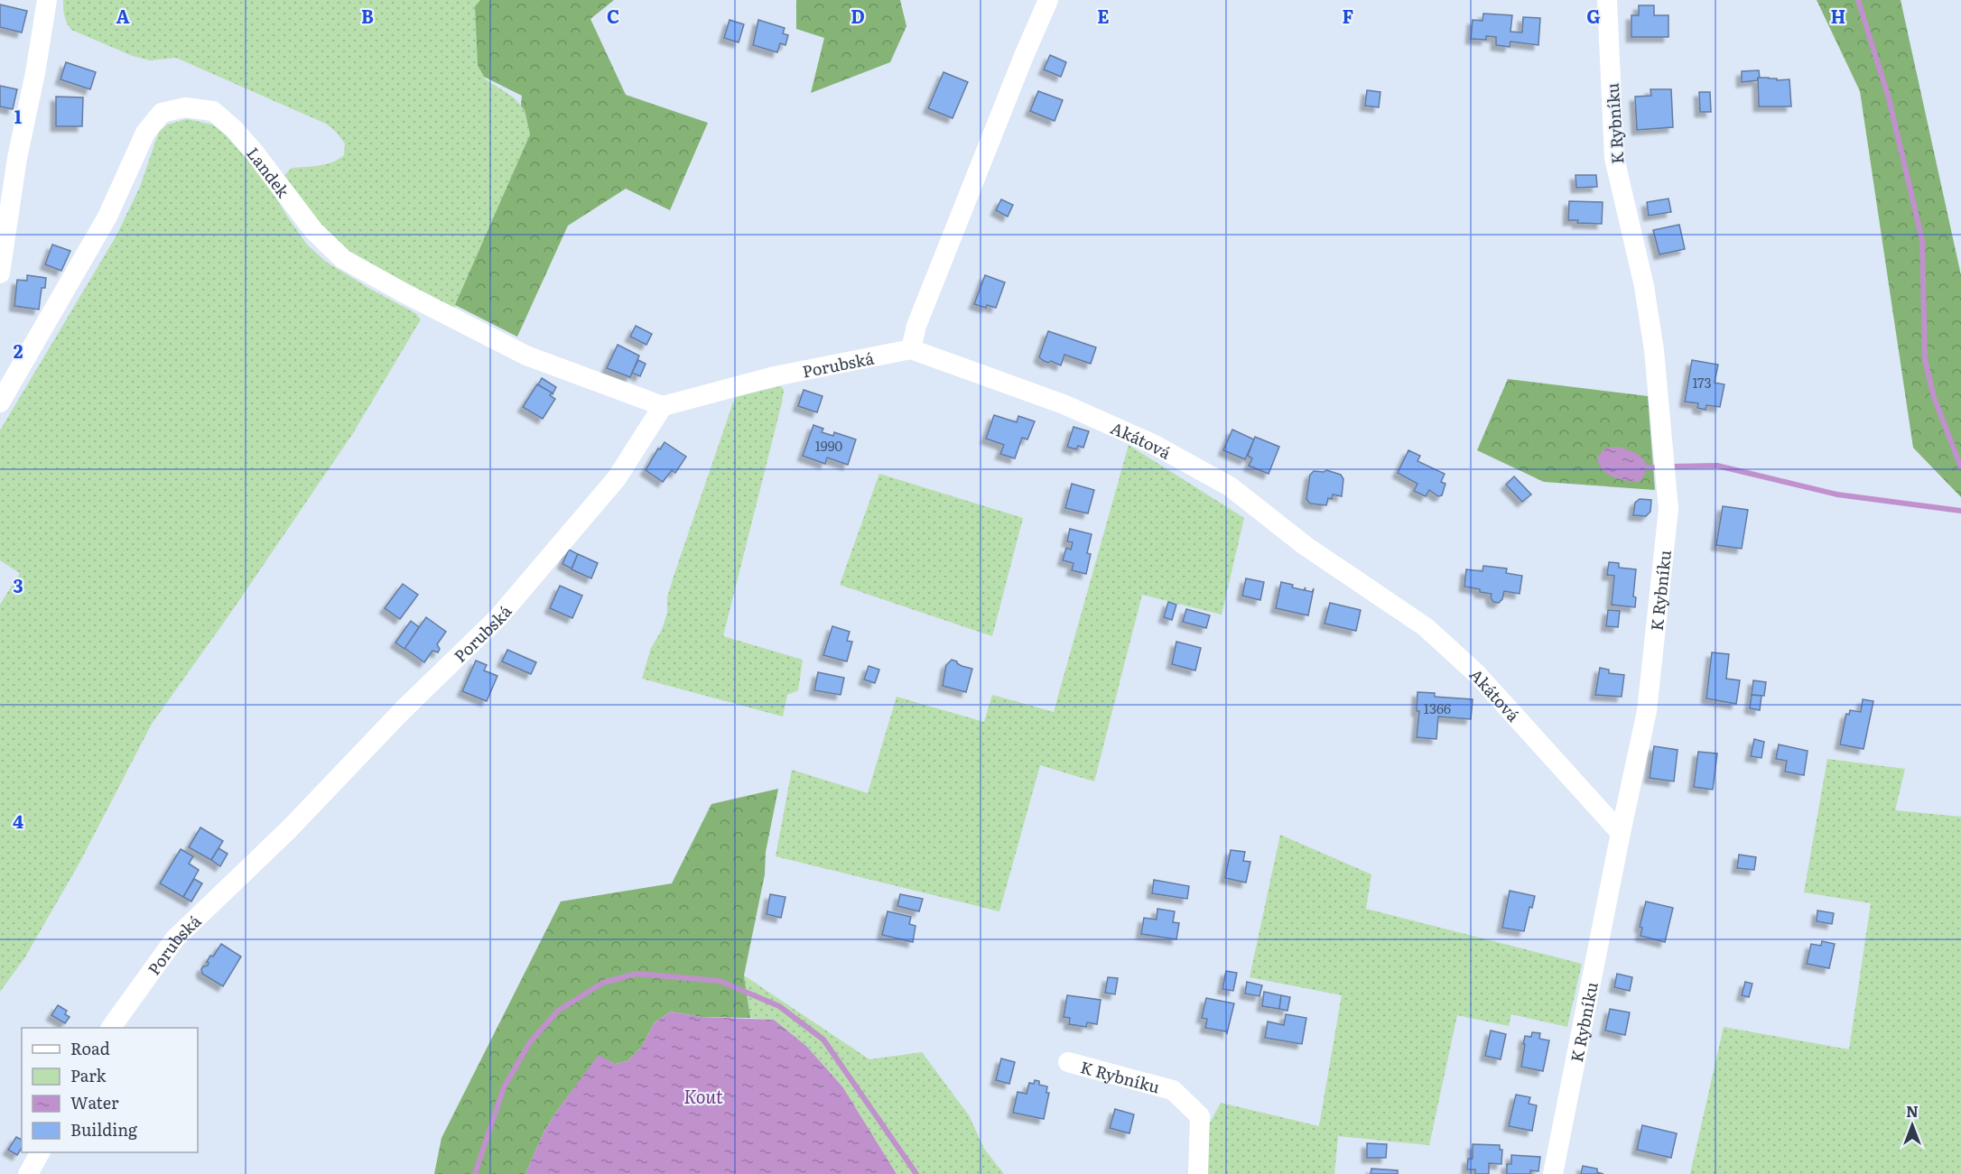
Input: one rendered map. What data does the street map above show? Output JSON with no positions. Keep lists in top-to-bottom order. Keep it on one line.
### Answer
{"streets":{"street":["K Rybníku","Landek","Porubská","Akátová"]},"crossings":[["K Rybníku","Akátová"],["Landek","Porubská"],["Porubská","Akátová"]],"water":["Kout"],"house_numbers":["173","1990","1366"],"legend":["Road","Park","Water","Building"],"north":"top","grid":{"columns":["A","B","C","D","E","F","G","H"],"rows":["1","2","3","4"]}}
